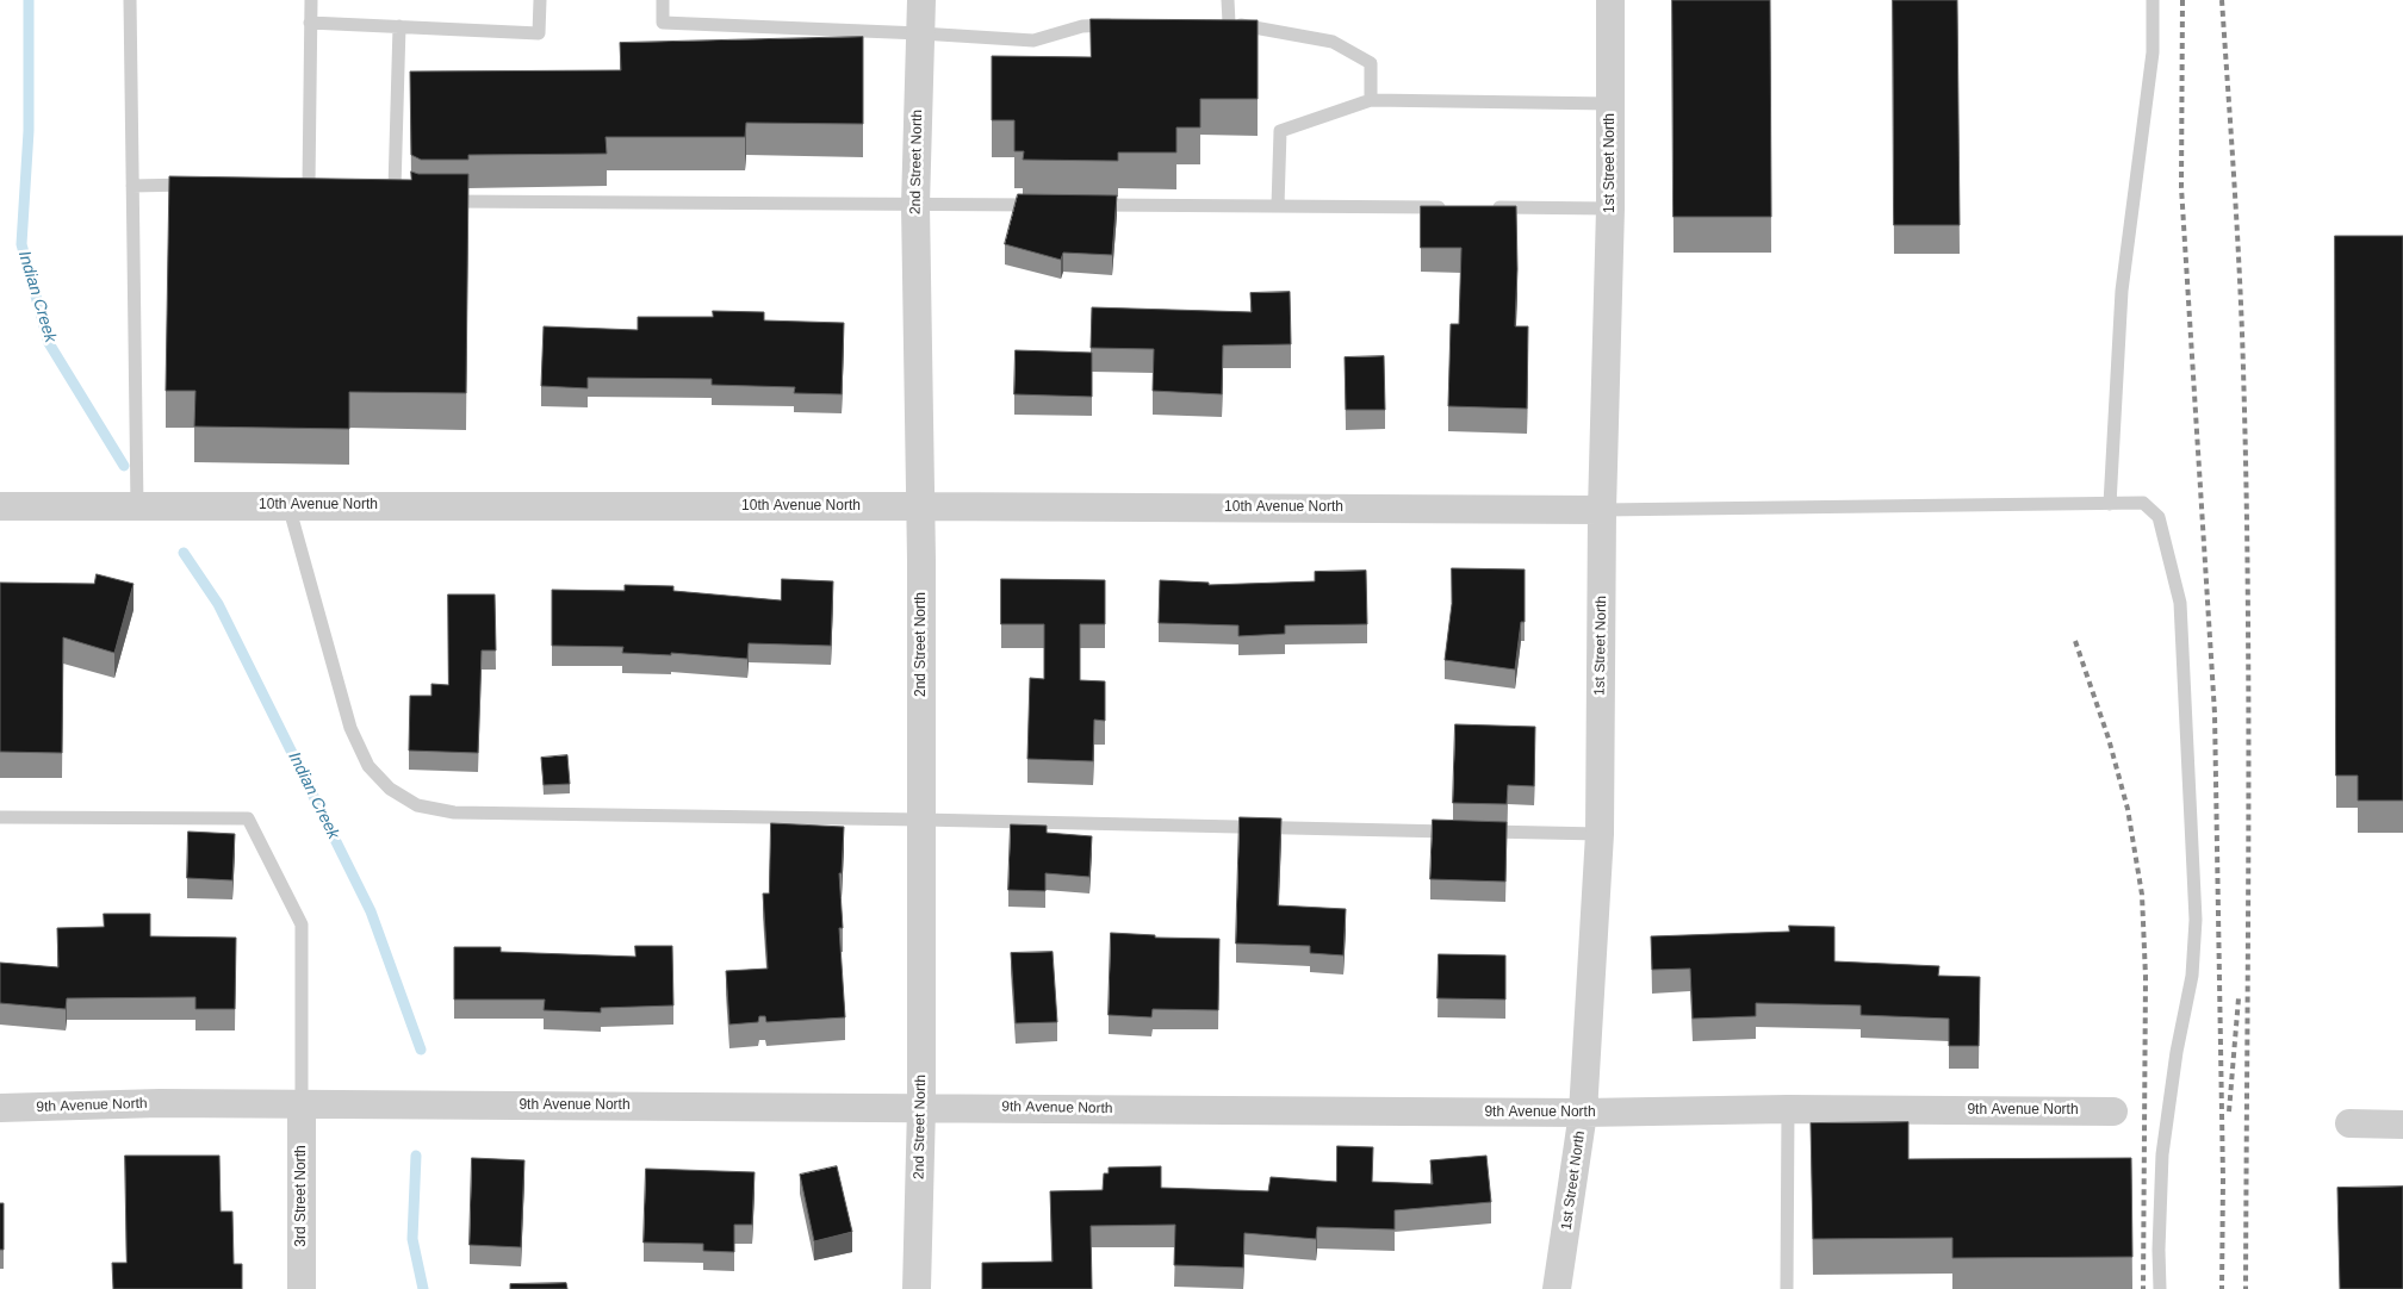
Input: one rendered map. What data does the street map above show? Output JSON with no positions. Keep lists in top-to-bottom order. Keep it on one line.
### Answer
{"streets":{"street":["2nd Street North","1st Street North","10th Avenue North","9th Avenue North","3rd Street North"]},"crossings":[["2nd Street North","10th Avenue North"],["2nd Street North","9th Avenue North"],["1st Street North","10th Avenue North"],["1st Street North","9th Avenue North"],["9th Avenue North","3rd Street North"]],"water":["Indian Creek"]}
